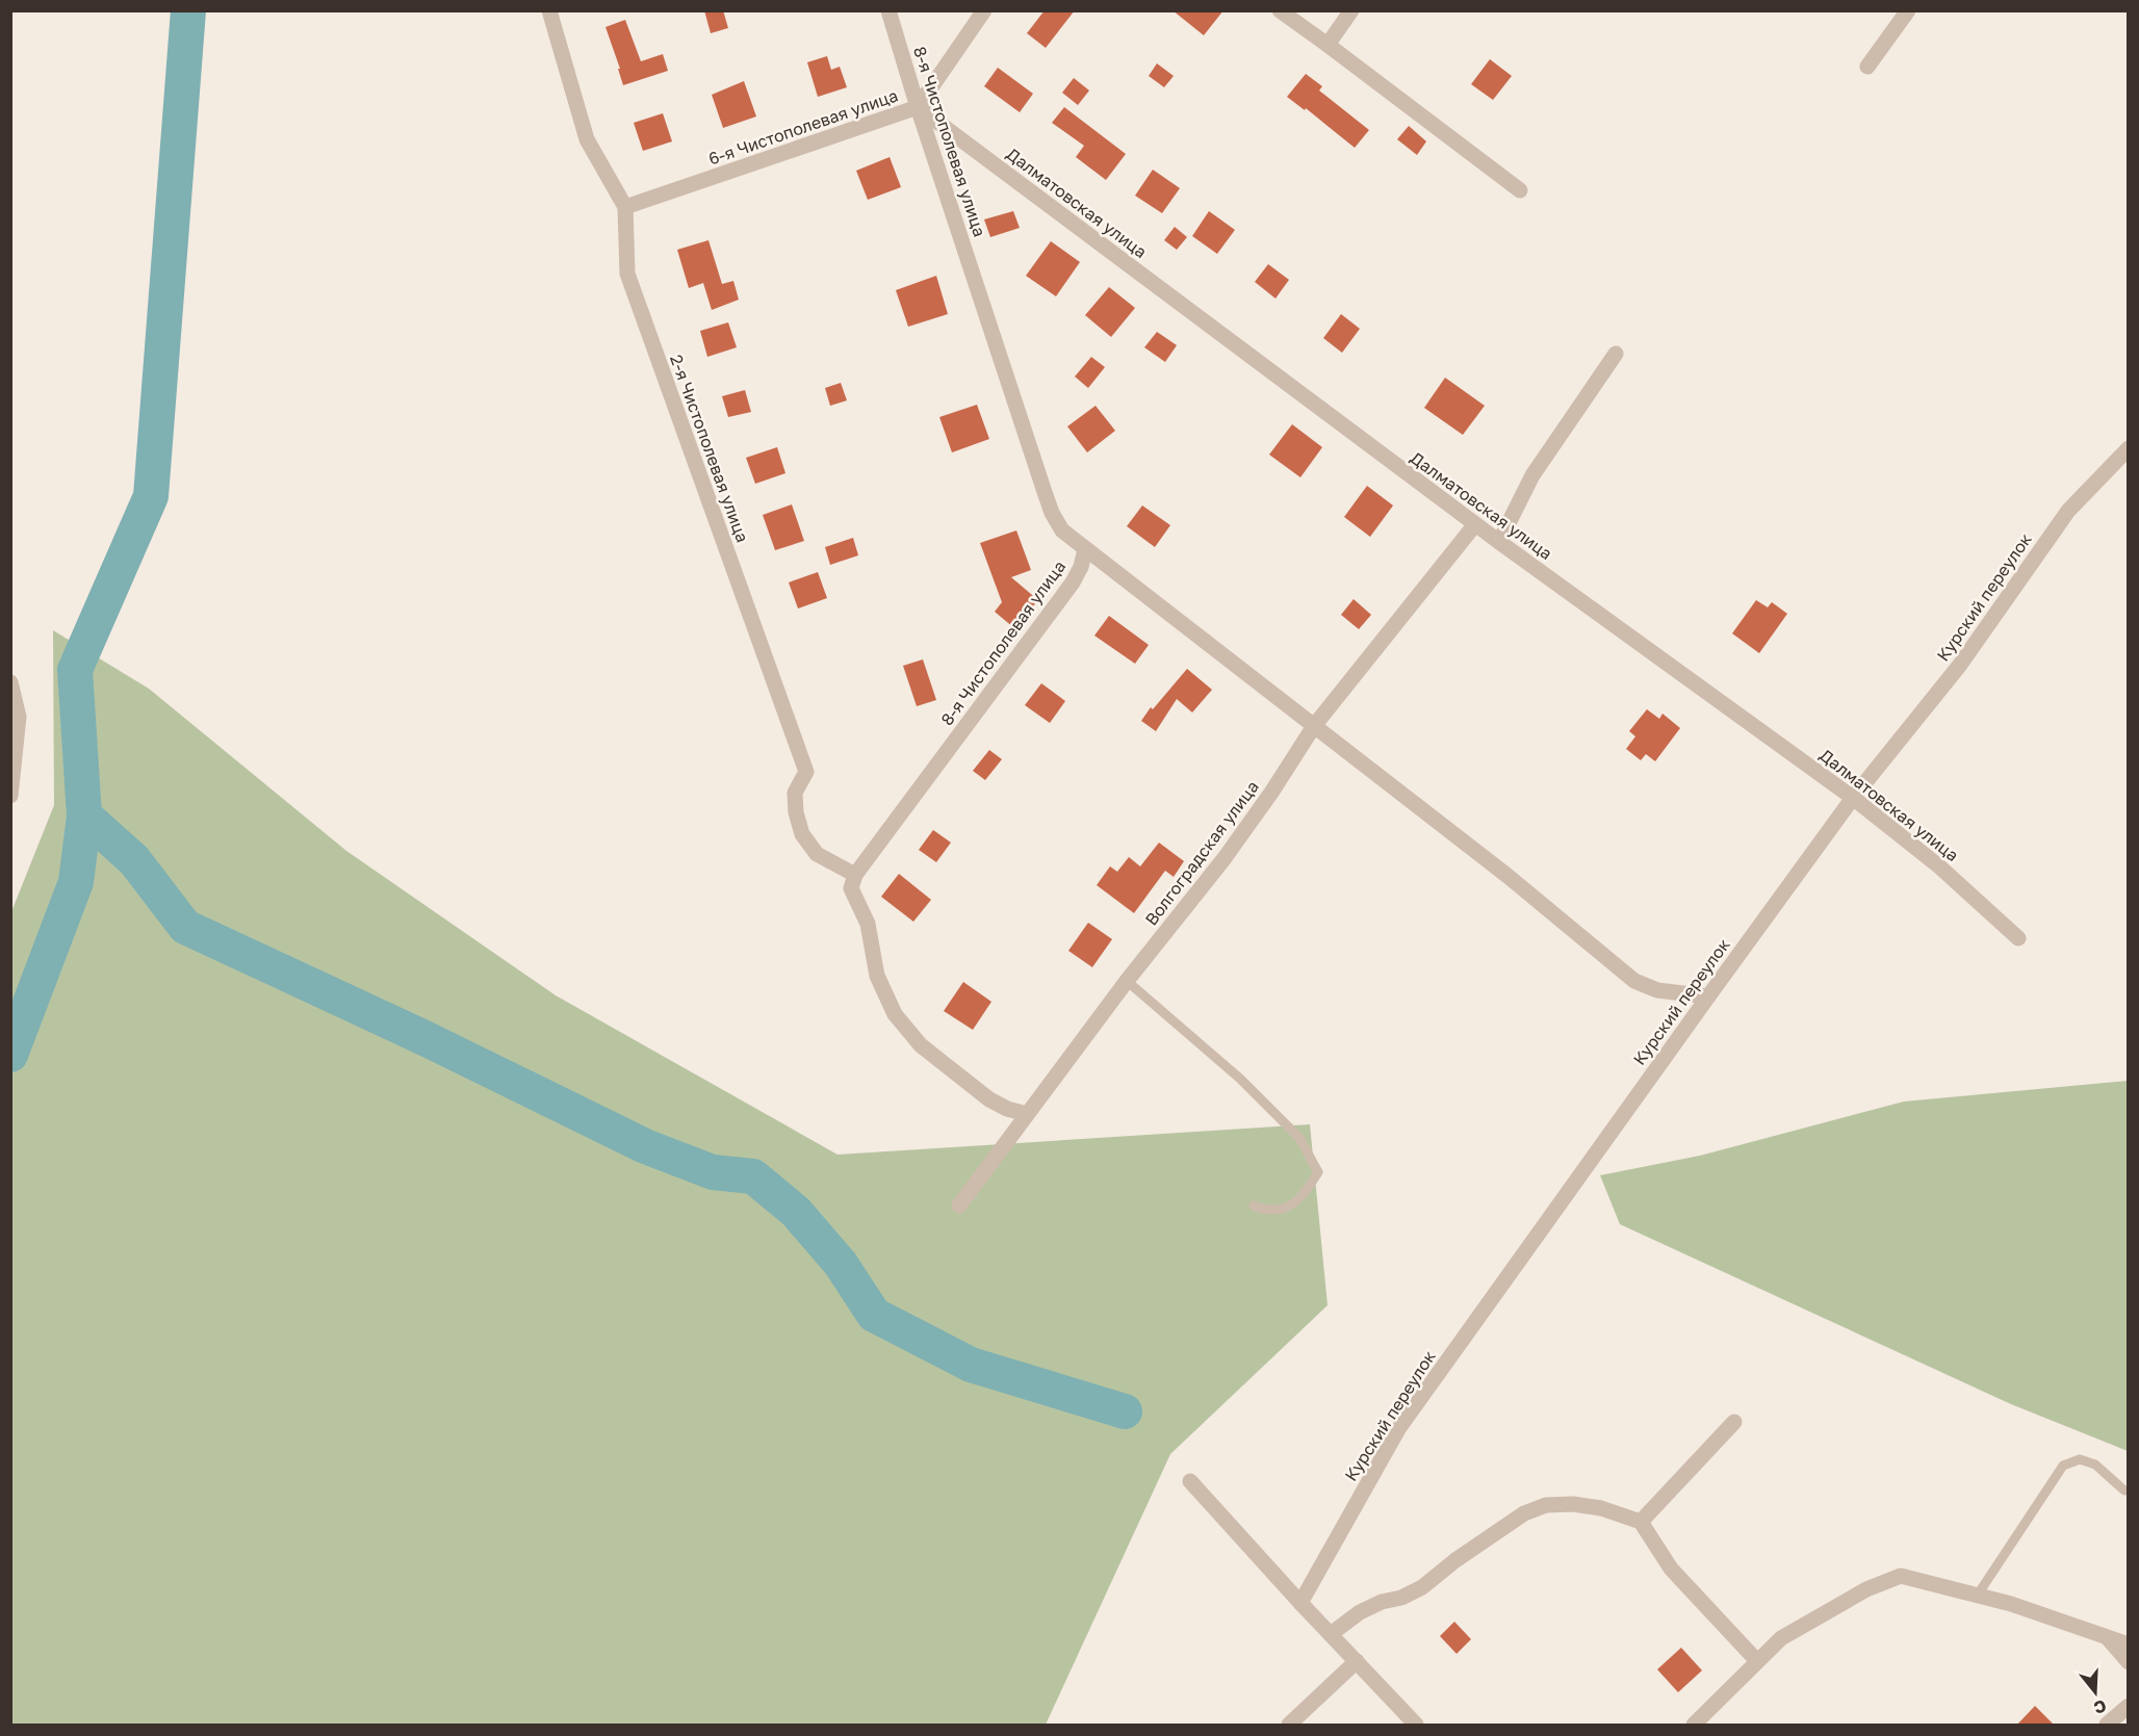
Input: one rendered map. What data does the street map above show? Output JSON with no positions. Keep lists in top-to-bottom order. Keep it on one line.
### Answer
{"streets":{"street":["6-я Чистополевая улица","8-я Чистополевая улица","Далматовская улица","2-я Чистополевая улица","Курский переулок","Волгоградская улица"]},"crossings":[["6-я Чистополевая улица","8-я Чистополевая улица"],["6-я Чистополевая улица","Далматовская улица"],["6-я Чистополевая улица","2-я Чистополевая улица"],["8-я Чистополевая улица","Далматовская улица"],["8-я Чистополевая улица","2-я Чистополевая улица"],["Далматовская улица","Курский переулок"],["Далматовская улица","Волгоградская улица"]],"north":"bottom"}
